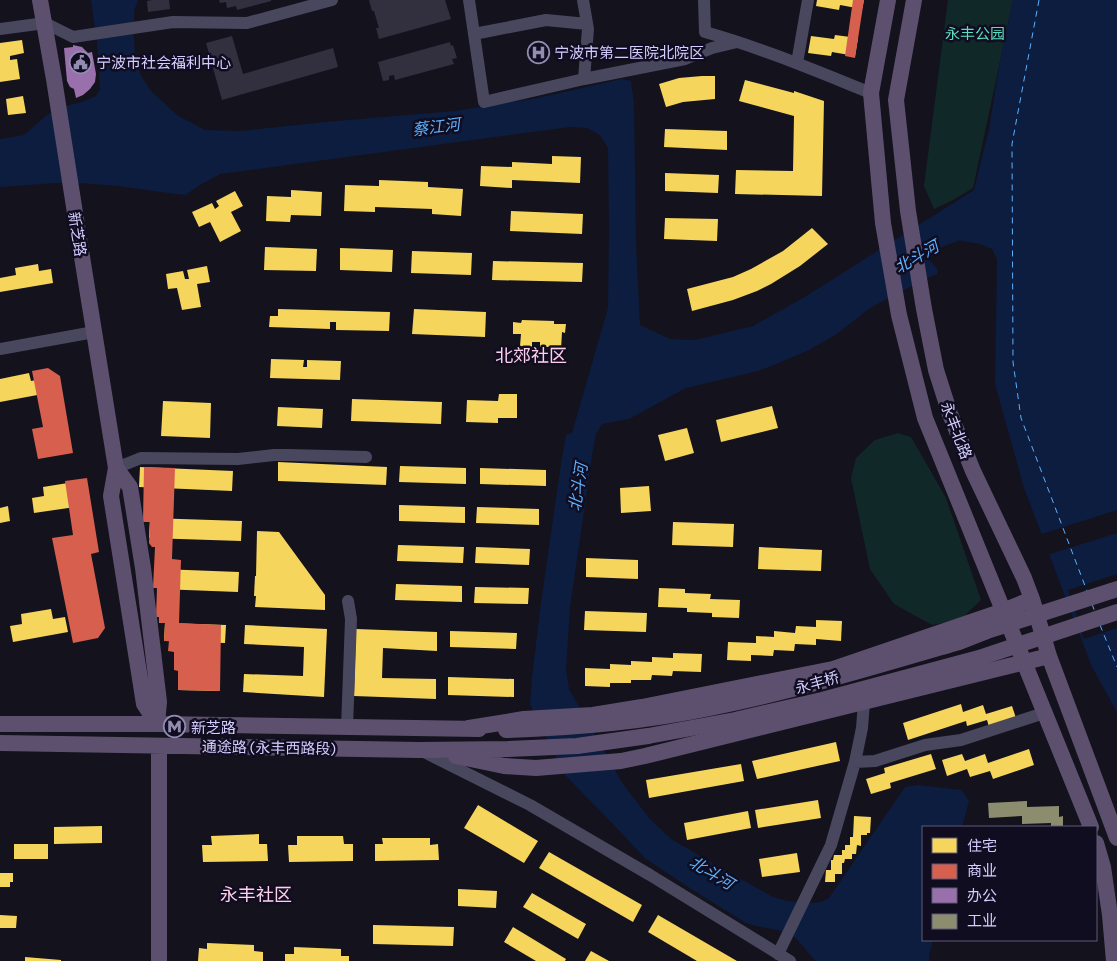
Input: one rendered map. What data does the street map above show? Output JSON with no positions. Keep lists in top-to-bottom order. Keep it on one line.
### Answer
{"streets":{"main road":["新芝路","永丰北路","永丰桥","通途路 (永丰西路段)"]},"crossings":[["新芝路","通途路 (永丰西路段)"],["永丰桥","通途路 (永丰西路段)"]],"districts":["北郊社区","永丰社区"],"water":["蔡江河","北斗河"],"parks":["永丰公园"],"places":{"hospital":["宁波市第二医院北院区"],"public building":["宁波市社会福利中心"],"metro station":["新芝路"]},"legend":["住宅","商业","办公","工业"]}
